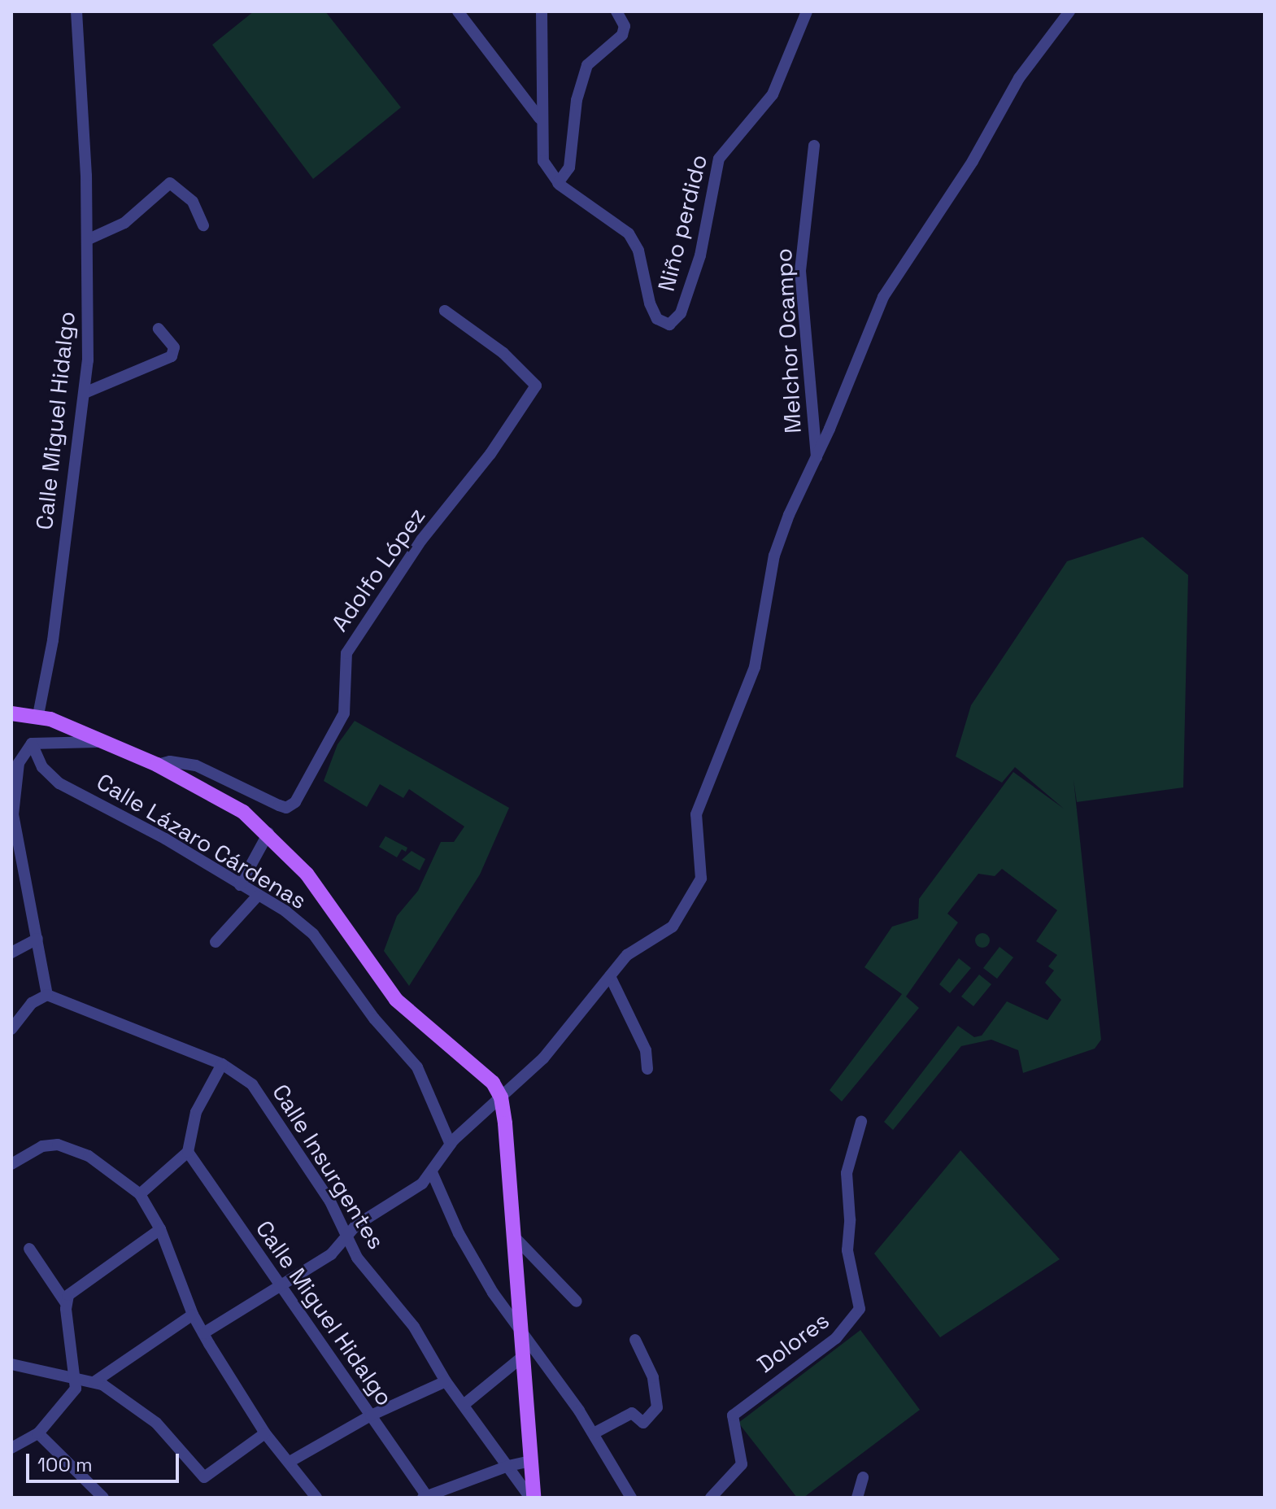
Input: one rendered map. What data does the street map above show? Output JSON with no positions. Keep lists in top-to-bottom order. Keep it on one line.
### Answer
{"streets":{"street":["Niño perdido","Melchor Ocampo","Calle Miguel Hidalgo","Adolfo López","Calle Lázaro Cárdenas","Calle Insurgentes","Dolores"]},"scale_bar":"100 m"}
